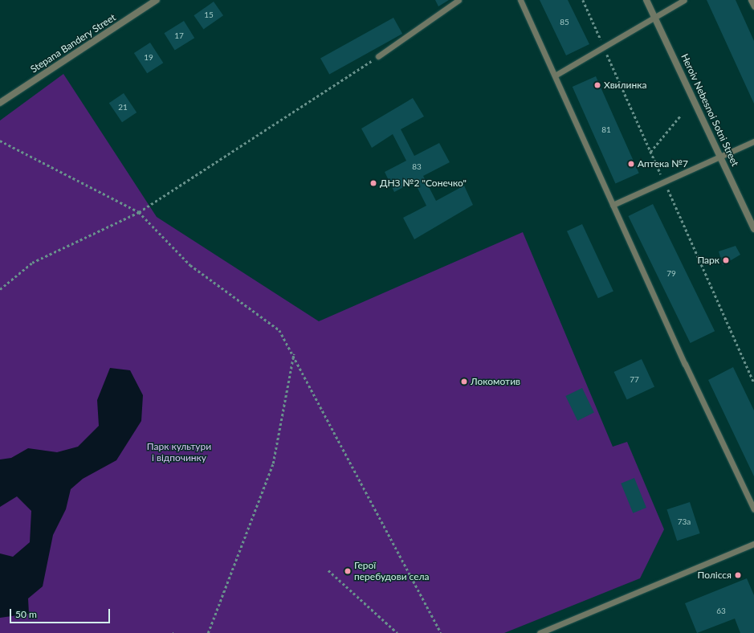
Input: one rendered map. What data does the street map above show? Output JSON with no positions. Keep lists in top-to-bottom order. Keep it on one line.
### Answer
{"streets":{"street":["Stepana Bandery Street","Heroiv Nebesnoi Sotni Street"]},"parks":["Парк культури і відпочинку"],"places":["Хвилинка","Аптека №7","ДНЗ №2 \"Сонечко\"","Парк","Локомотив","Герої перебудови села","Полісся"],"house_numbers":["15","85","17","19","21","81","83","79","77","73а","63"],"scale_bar":"50 m"}
